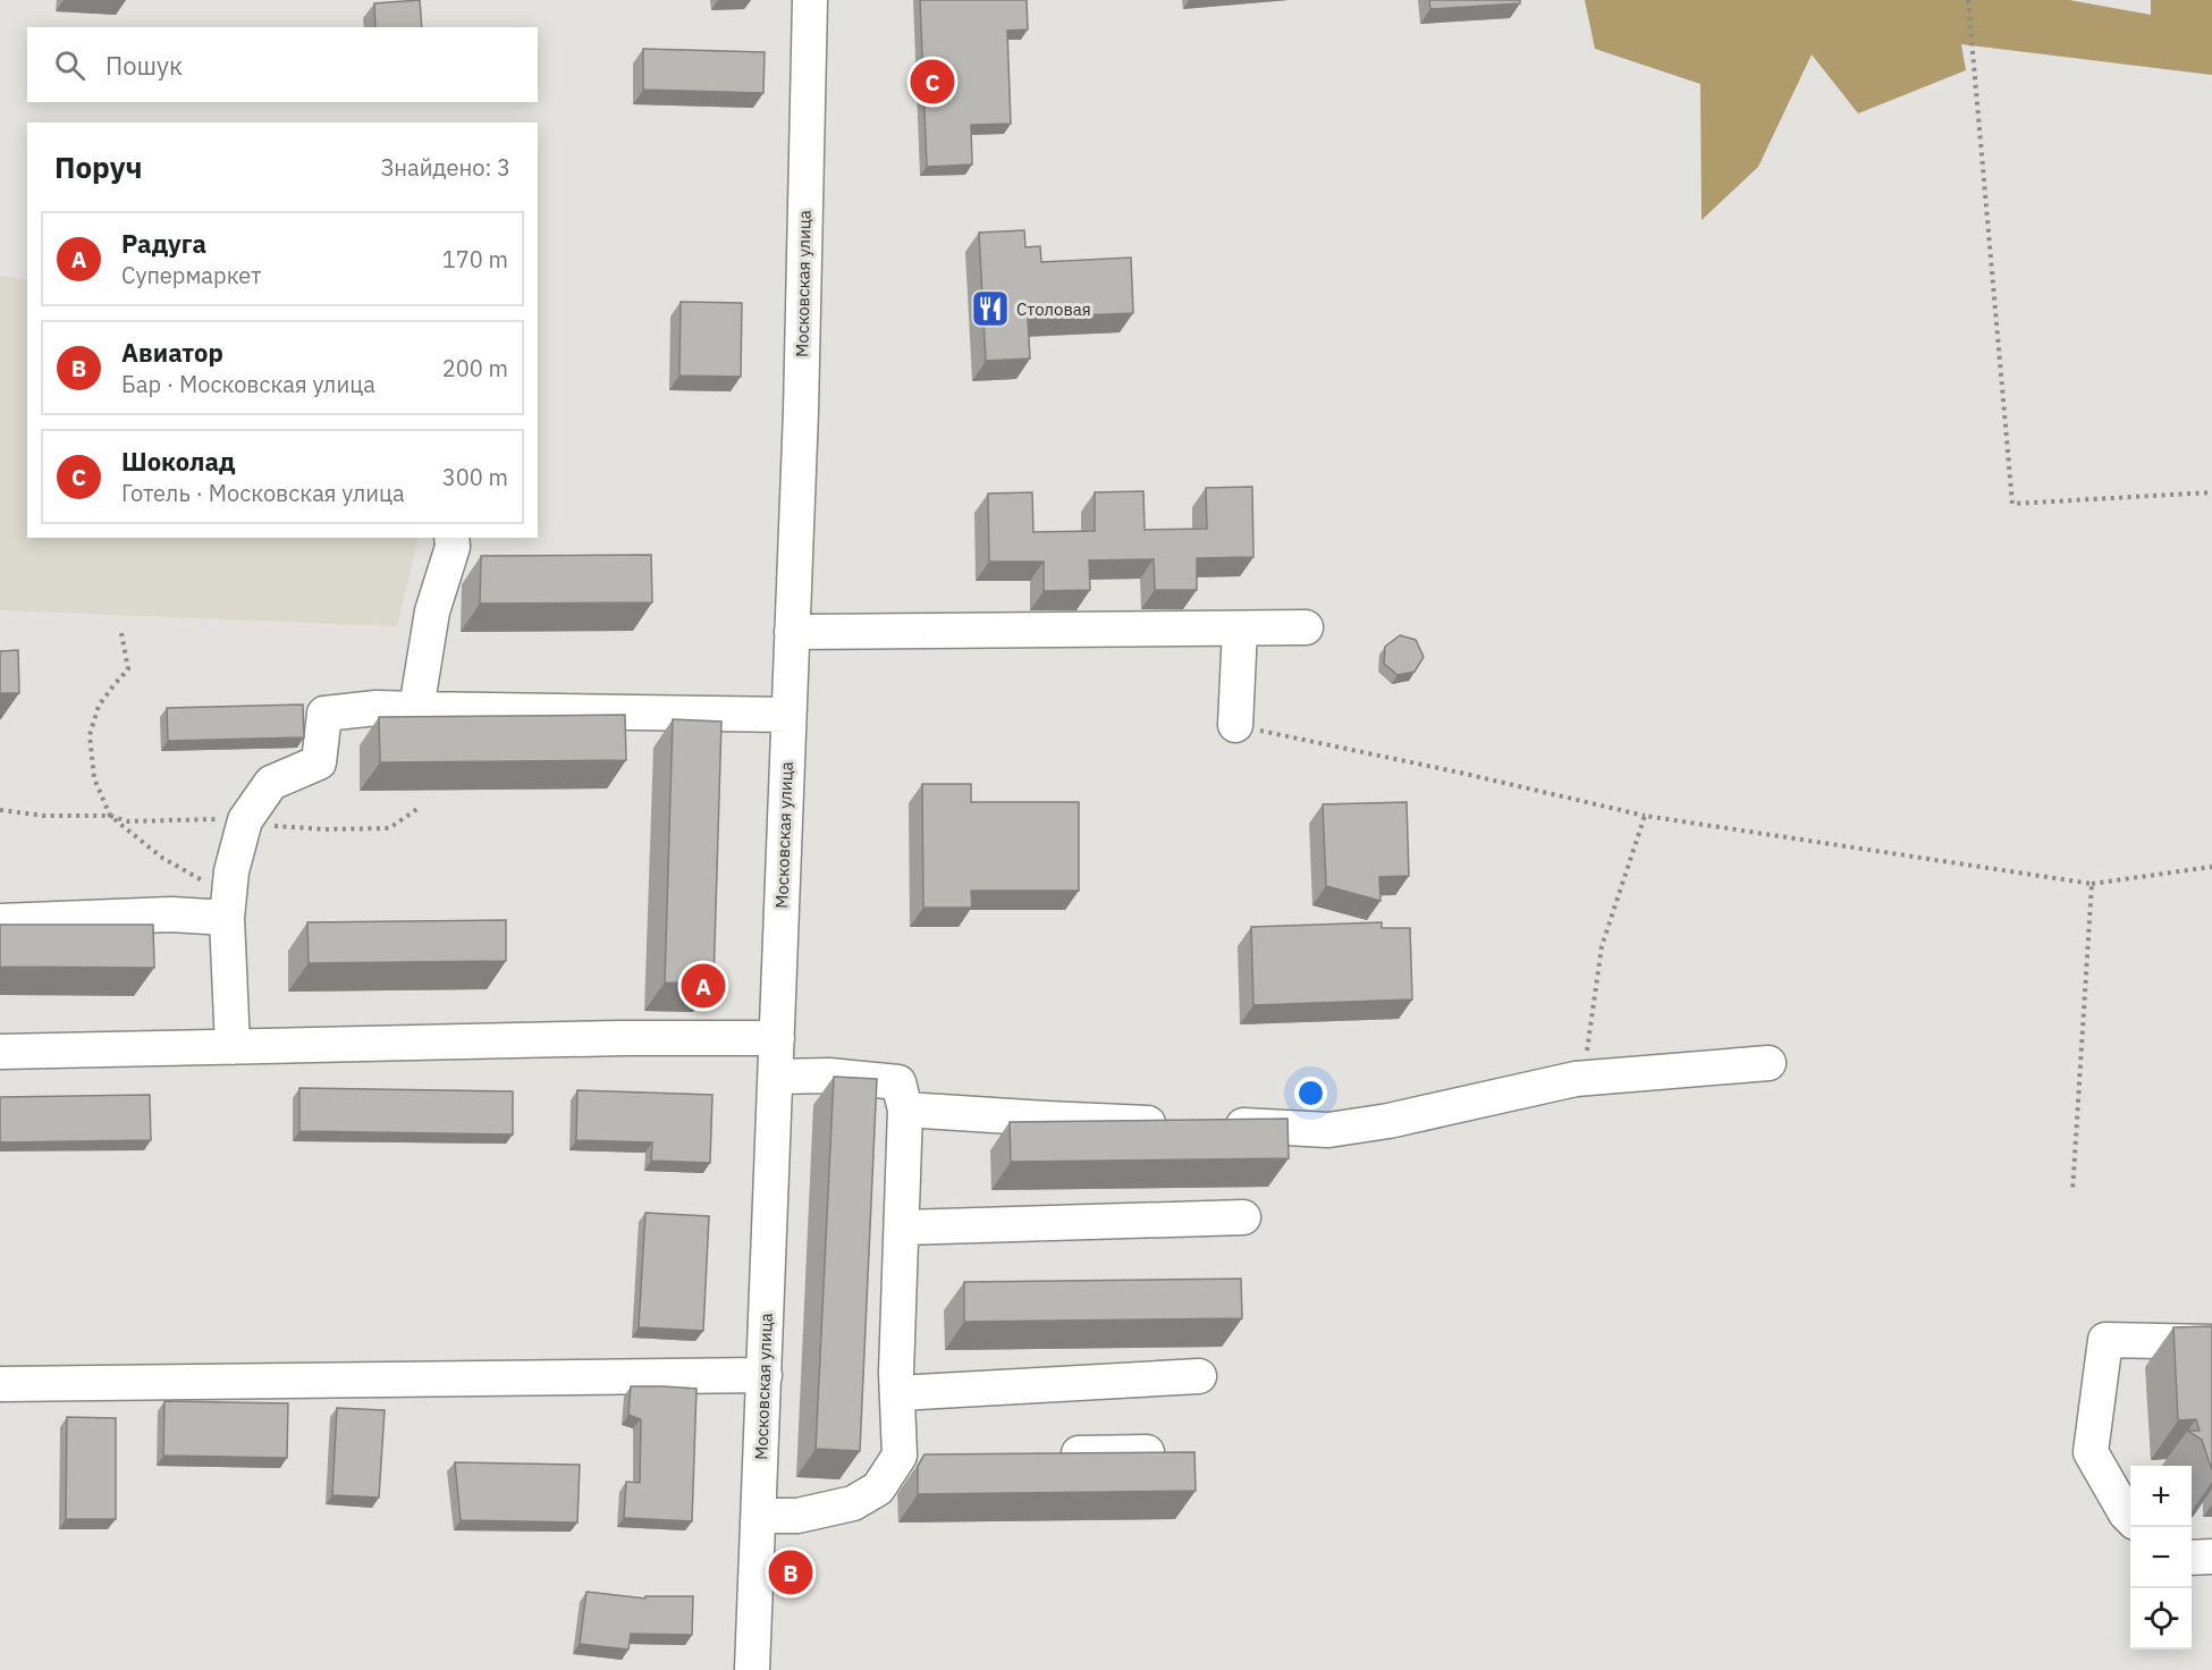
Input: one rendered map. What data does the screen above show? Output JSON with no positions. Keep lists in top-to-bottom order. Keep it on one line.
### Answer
{"streets":{"street":["Московская улица"]},"places":{"restaurant":["Столовая"]},"page":{"search":"Пошук","pins":["C","A","B"],"heading":["Поруч","Знайдено: 3"],"list":[{"mark":"A","name":"Радуга","note":"Супермаркет","value":"170 m"},{"mark":"B","name":"Авиатор","note":"Бар · Московская улица","value":"200 m"},{"mark":"C","name":"Шоколад","note":"Готель · Московская улица","value":"300 m"}],"map_buttons":["+","−"]}}
